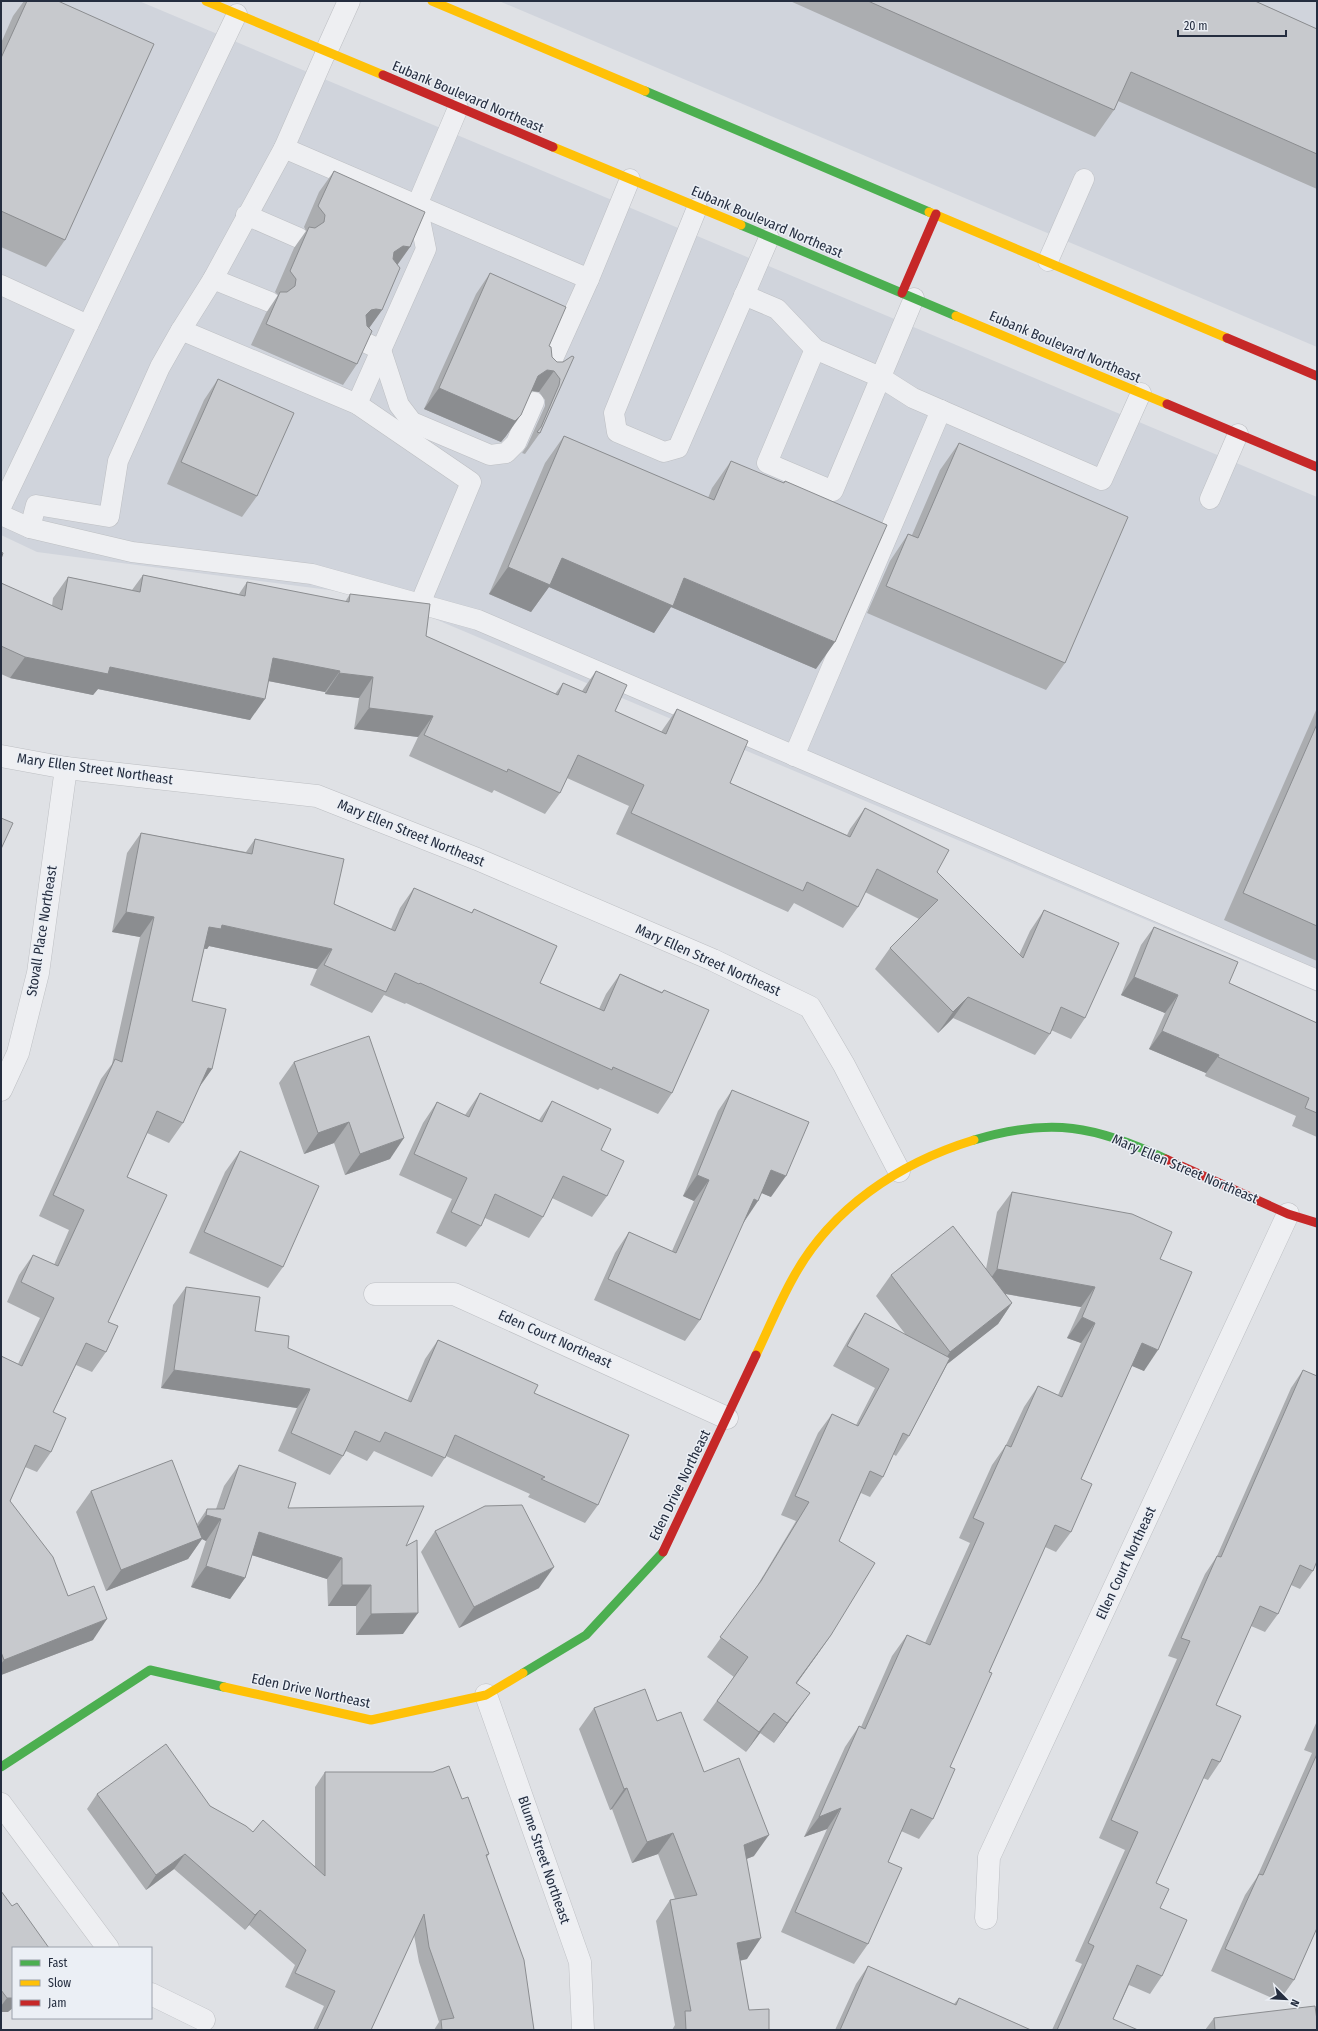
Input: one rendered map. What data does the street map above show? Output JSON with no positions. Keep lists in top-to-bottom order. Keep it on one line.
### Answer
{"streets":{"main road":["Eubank Boulevard Northeast","Mary Ellen Street Northeast","Eden Drive Northeast"],"street":["Stovall Place Northeast","Eden Court Northeast","Ellen Court Northeast","Blume Street Northeast"]},"crossings":[["Mary Ellen Street Northeast","Stovall Place Northeast"],["Mary Ellen Street Northeast","Eden Drive Northeast"],["Mary Ellen Street Northeast","Ellen Court Northeast"],["Eden Court Northeast","Eden Drive Northeast"],["Eden Drive Northeast","Blume Street Northeast"]],"legend":["Fast","Slow","Jam"],"scale_bar":"20 m","north":"bottom right"}
